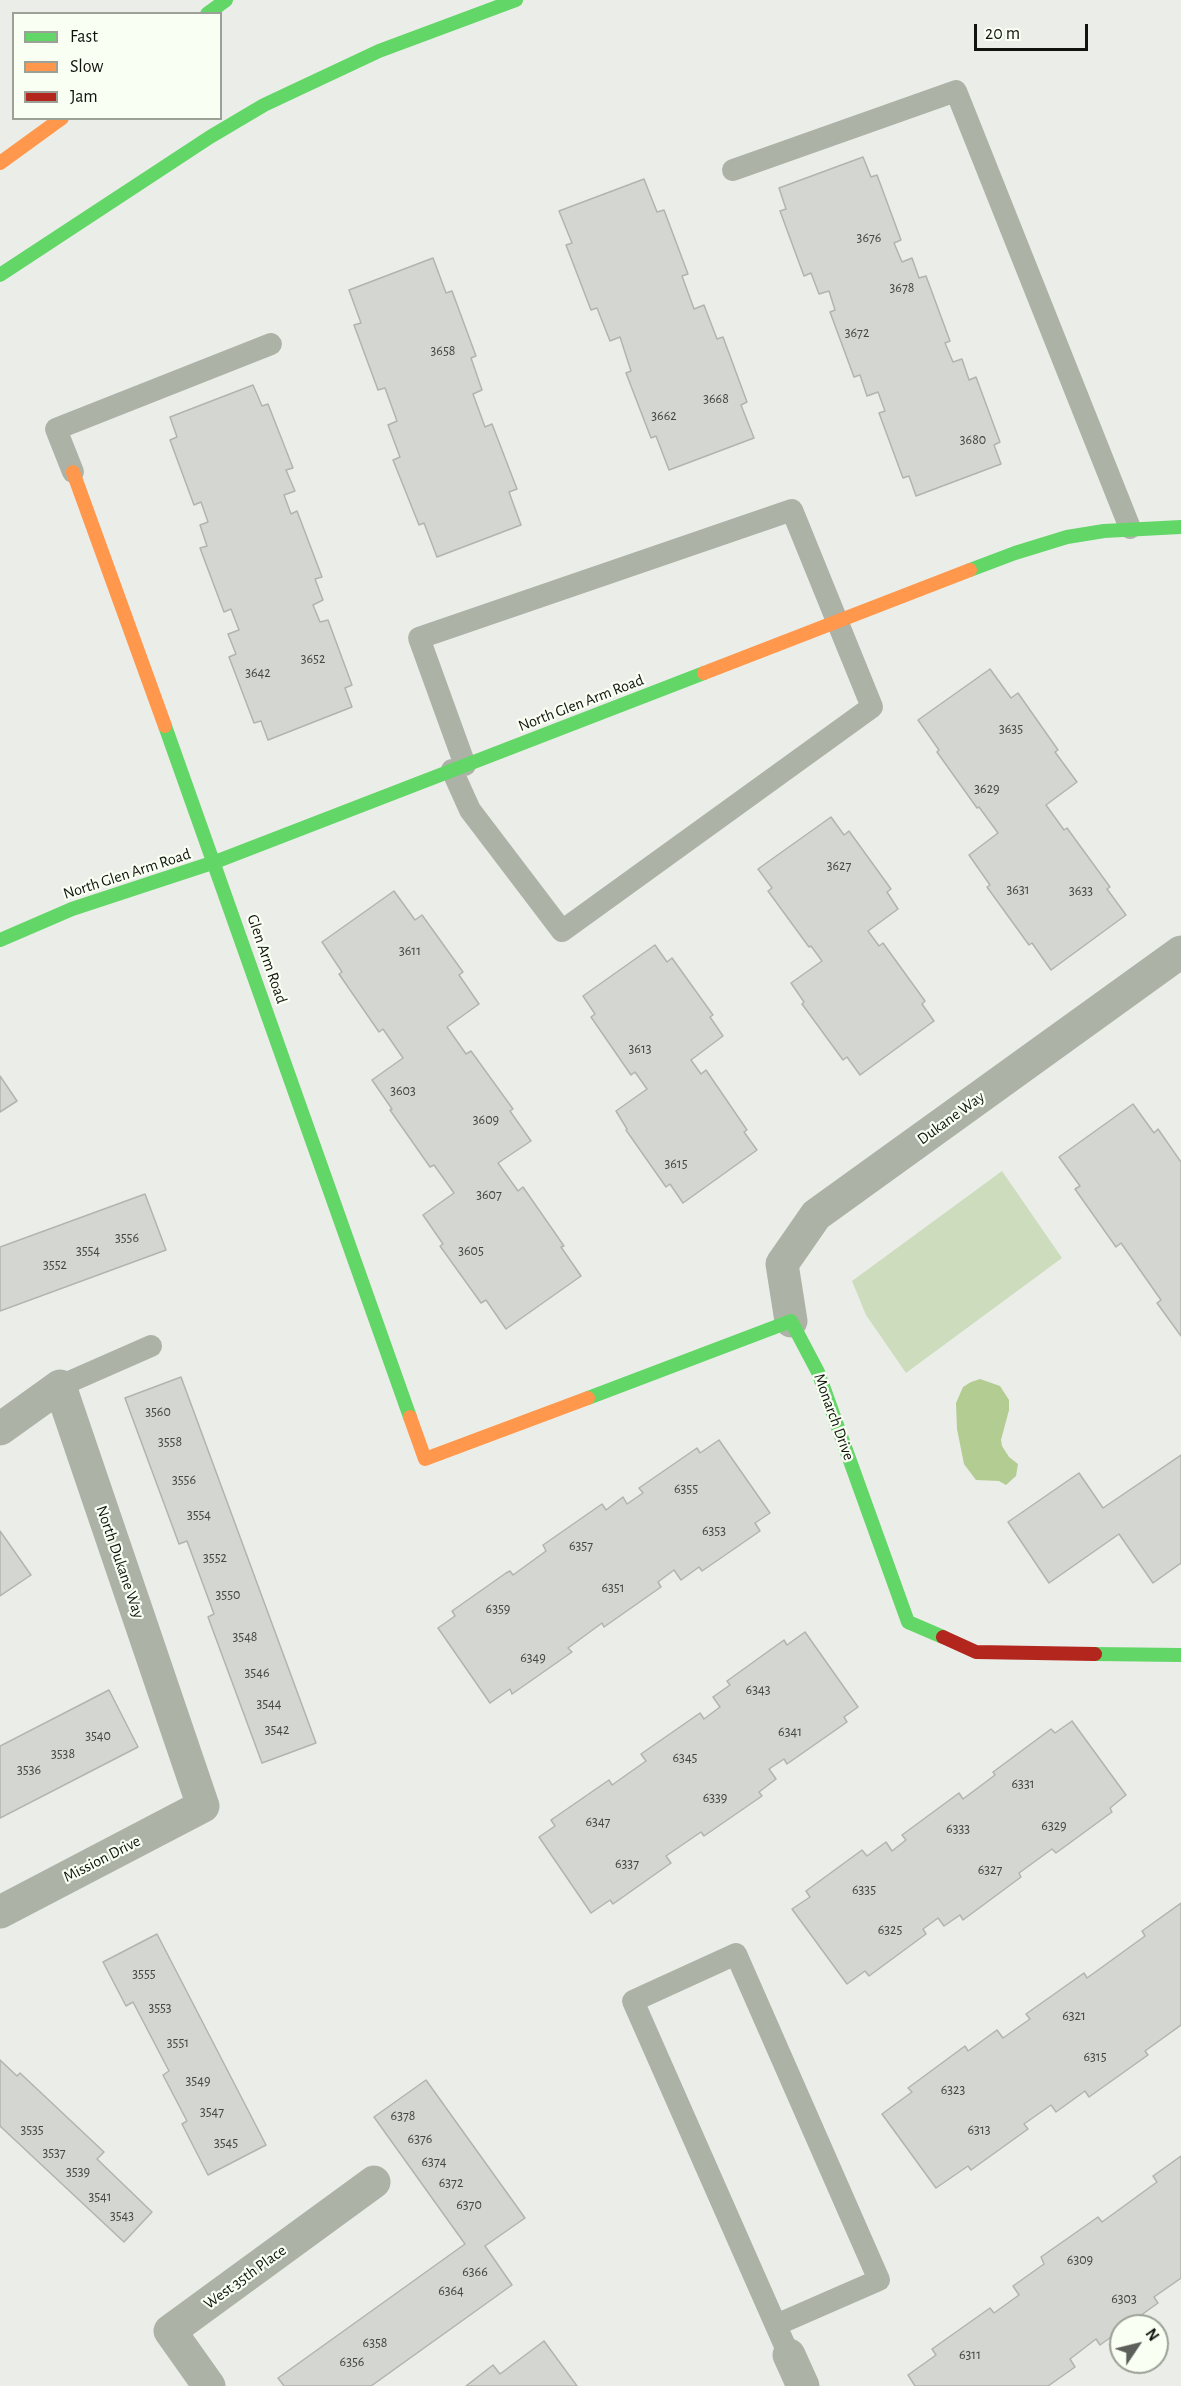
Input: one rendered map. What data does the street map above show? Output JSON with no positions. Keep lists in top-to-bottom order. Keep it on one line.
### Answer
{"streets":{"main road":["North Glen Arm Road","Glen Arm Road","Monarch Drive"],"street":["Dukane Way","North Dukane Way","Mission Drive","West 35th Place"]},"crossings":[["North Glen Arm Road","Glen Arm Road"],["Glen Arm Road","Dukane Way"],["Glen Arm Road","Monarch Drive"],["Dukane Way","Monarch Drive"],["North Dukane Way","Mission Drive"]],"house_numbers":["3676","3678","3672","3658","3668","3662","3680","3652","3642","3635","3629","3627","3631","3633","3611","3613","3603","3609","3615","3607","3556","3554","3605","3552","3560","3558","3556","6355","3554","6353","6357","3552","6351","3550","6359","3548","6349","3546","6343","3544","3542","6341","3540","3538","6345","3536","6331","6339","6347","6329","6333","6337","6327","6335","6325","3555","3553","6321","3551","6315","3549","6323","3547","6378","3535","6313","6376","3545","3537","6374","3539","6372","3541","6370","3543","6309","6366","6364","6303","6358","6311","6356"],"legend":["Fast","Slow","Jam"],"scale_bar":"20 m","north":"top right"}
